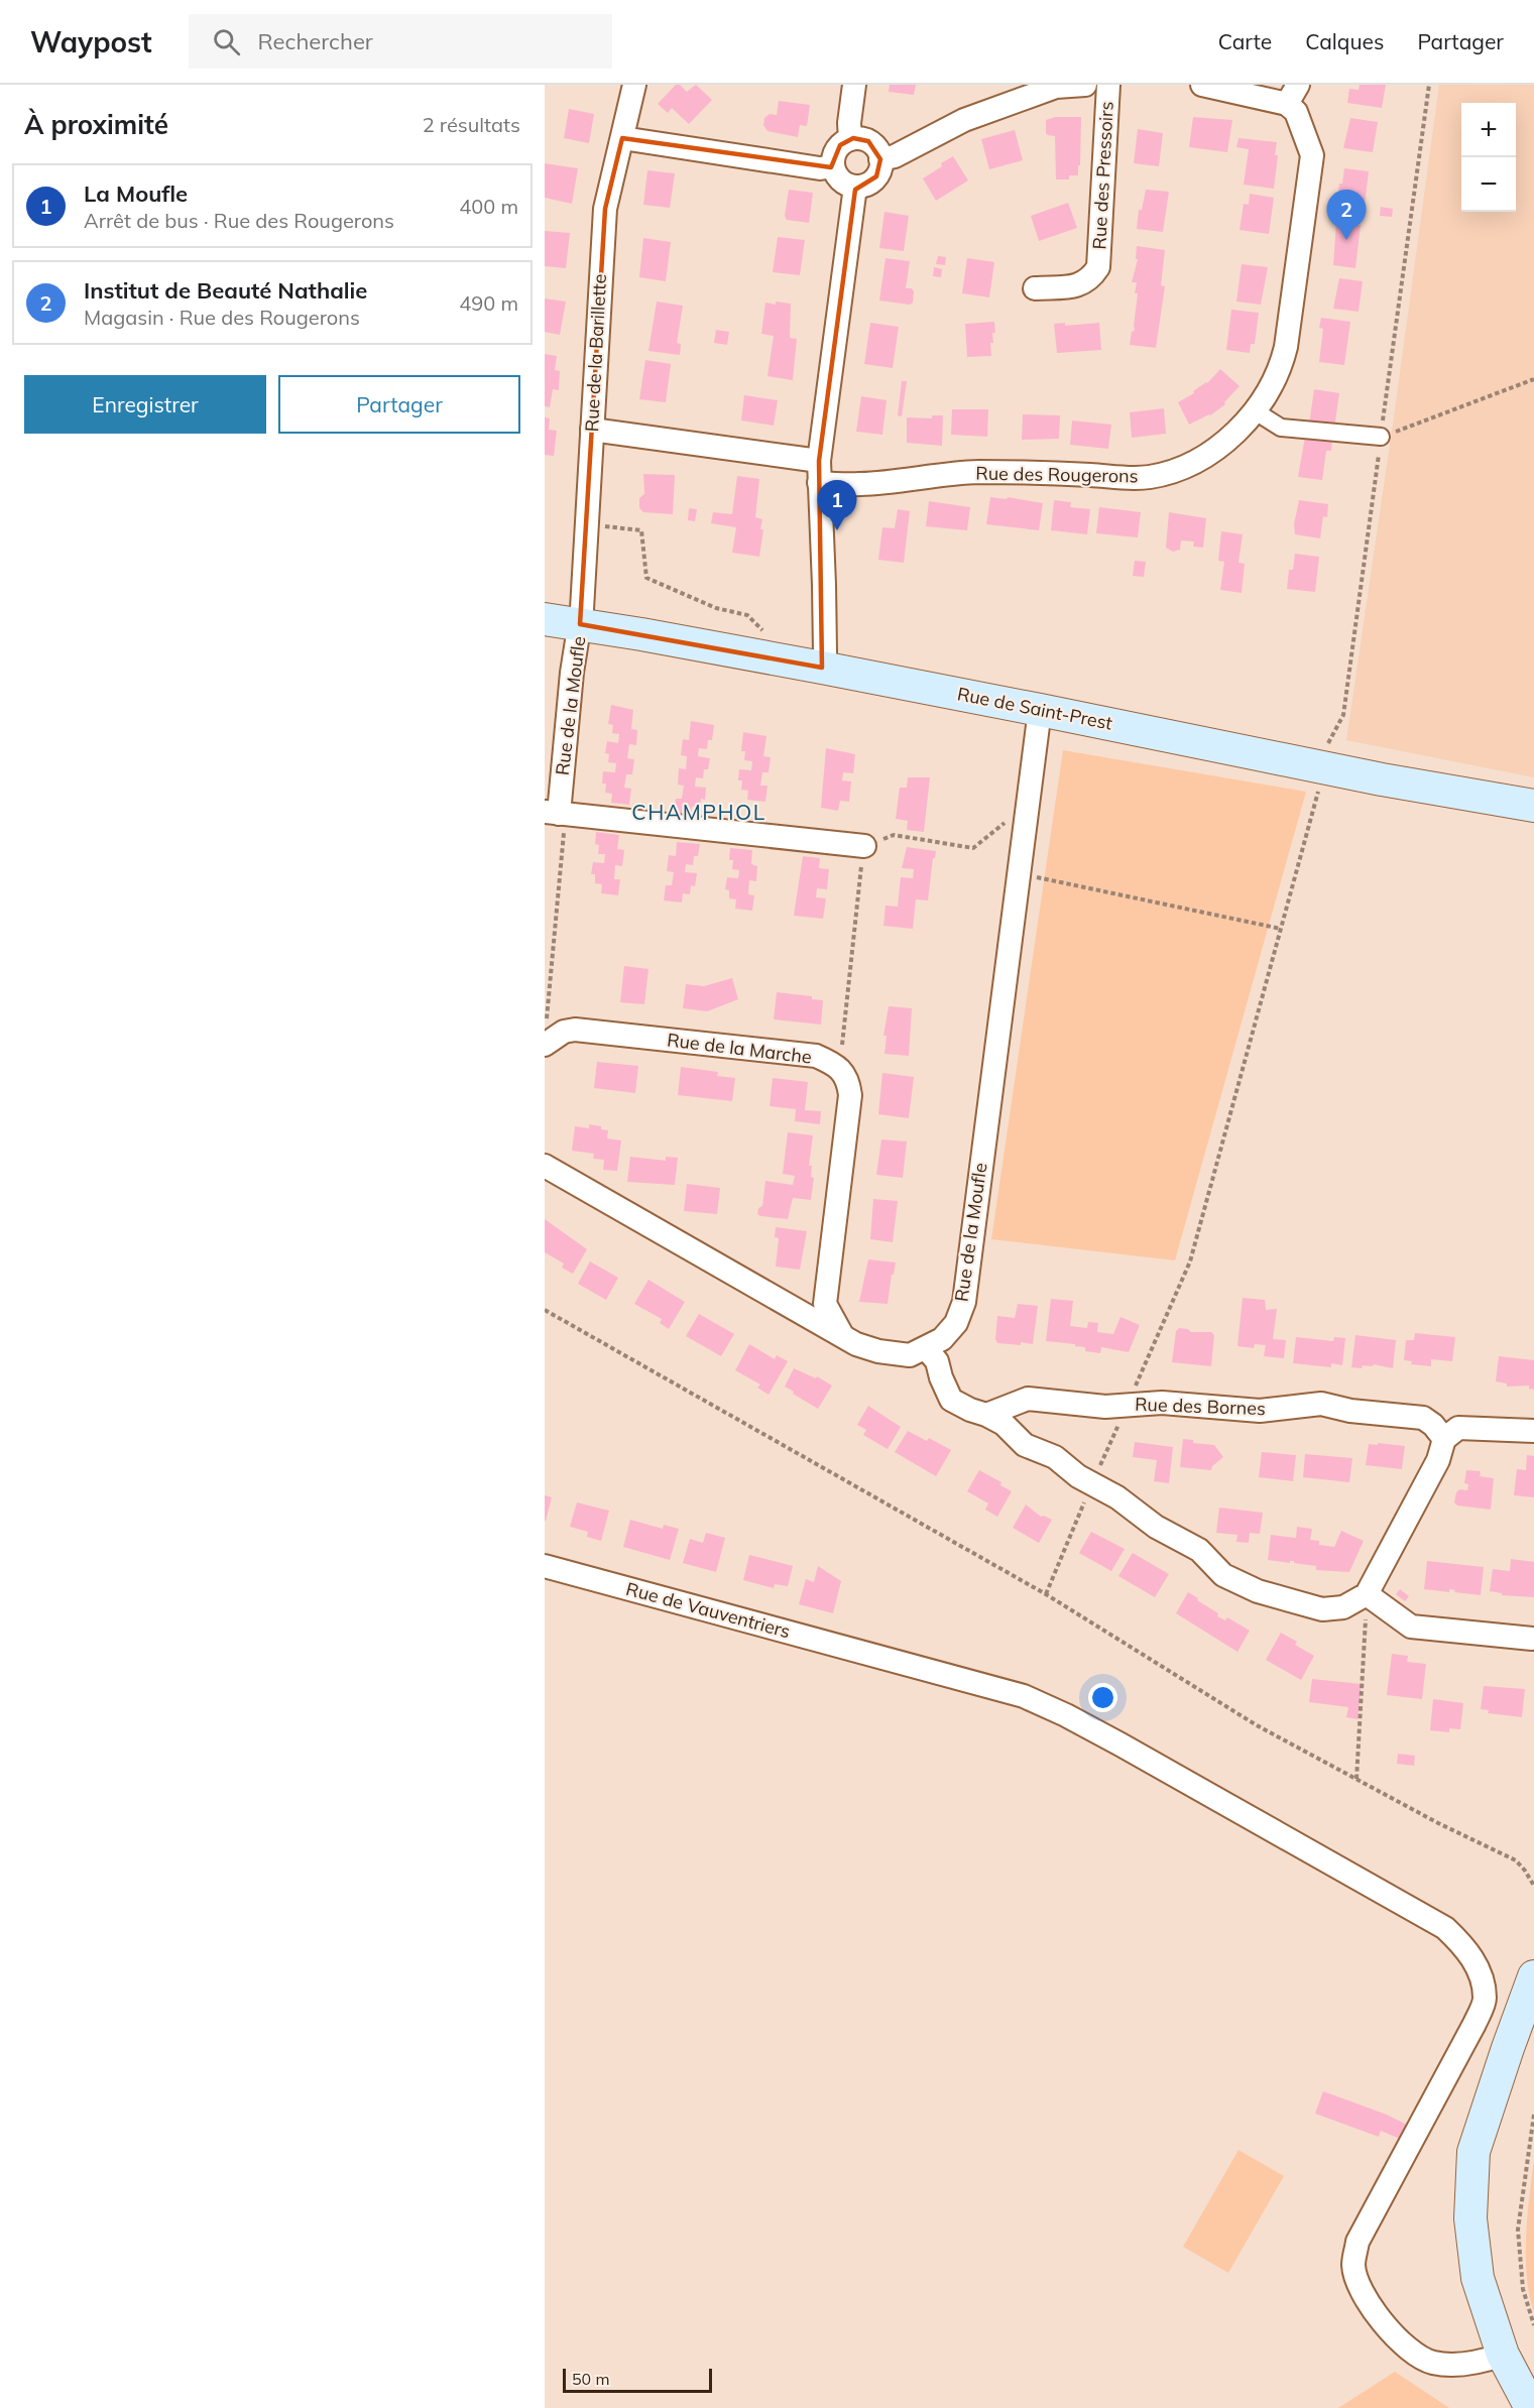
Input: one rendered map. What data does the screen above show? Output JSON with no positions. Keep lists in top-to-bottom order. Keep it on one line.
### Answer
{"streets":{"main road":["Rue de Saint-Prest"],"street":["Rue des Pressoirs","Rue de la Barillette","Rue des Rougerons","Rue de la Moufle","Rue de la Marche","Rue des Bornes","Rue de Vauventriers"]},"crossings":[["Rue de la Barillette","Rue des Rougerons"],["Rue de la Barillette","Rue de la Moufle"],["Rue de la Barillette","Rue de Saint-Prest"],["Rue de la Moufle","Rue de Saint-Prest"]],"districts":["CHAMPHOL"],"scale_bar":"50 m","page":{"header":"Waypost","search":"Rechercher","nav":["Carte","Calques","Partager"],"heading":["À proximité","2 résultats"],"map_buttons":["+","−"],"list":[{"mark":"1","name":"La Moufle","note":"Arrêt de bus · Rue des Rougerons","value":"400 m"},{"mark":"2","name":"Institut de Beauté Nathalie","note":"Magasin · Rue des Rougerons","value":"490 m"}],"pins":["2","1"],"buttons":["Enregistrer","Partager"],"scale":"50 m"}}
